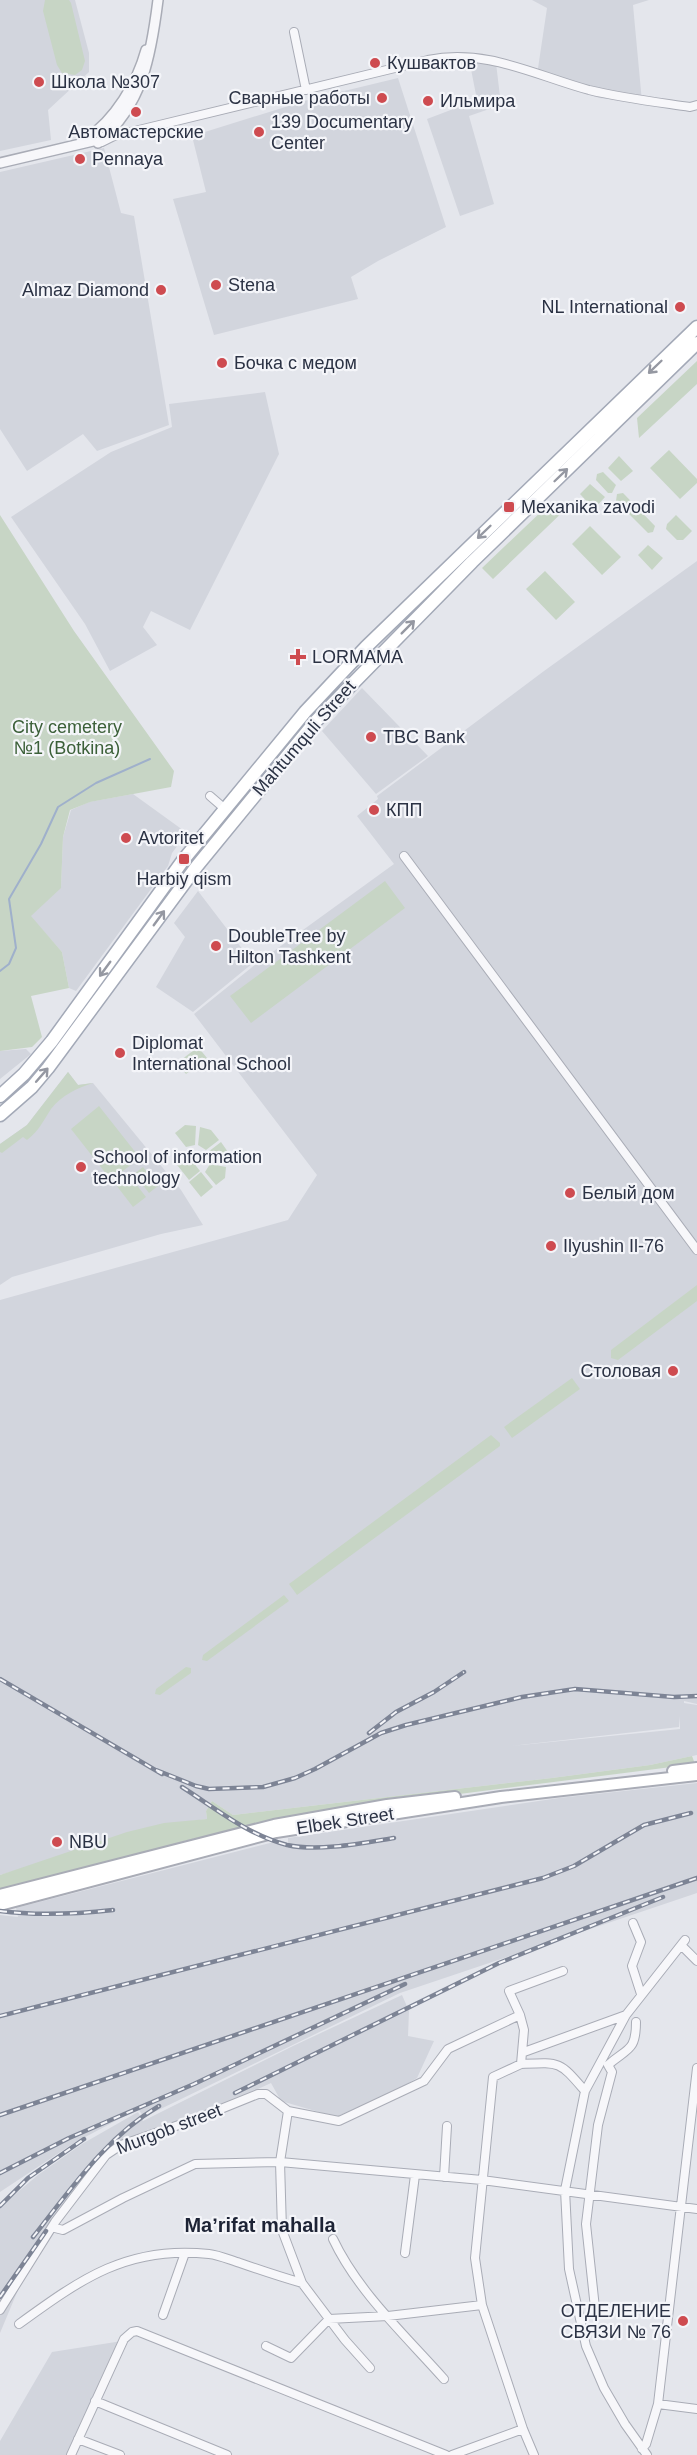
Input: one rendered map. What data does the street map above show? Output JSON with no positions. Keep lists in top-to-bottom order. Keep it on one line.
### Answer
{"streets":{"main road":["Mahtumquli Street","Elbek Street"],"street":["Murgob street"]},"districts":["Maʼrifat mahalla"],"parks":["City cemetery №1 (Botkina)"],"places":{"other":["Кушвактов","Школа №307","Сварные работы","Ильмира","Автомастерские","139 Documentary Center","Pennaya","Stena","Almaz Diamond","NL International","Бочка с медом","TBC Bank","КПП","Avtoritet","DoubleTree by Hilton Tashkent","Diplomat International School","School of information technology","Белый дом","Ilyushin Il-76","Столовая","NBU","ОТДЕЛЕНИЕ СВЯЗИ № 76"],"transit":["Mexanika zavodi","Harbiy qism"],"health":["LORMAMA"]}}
